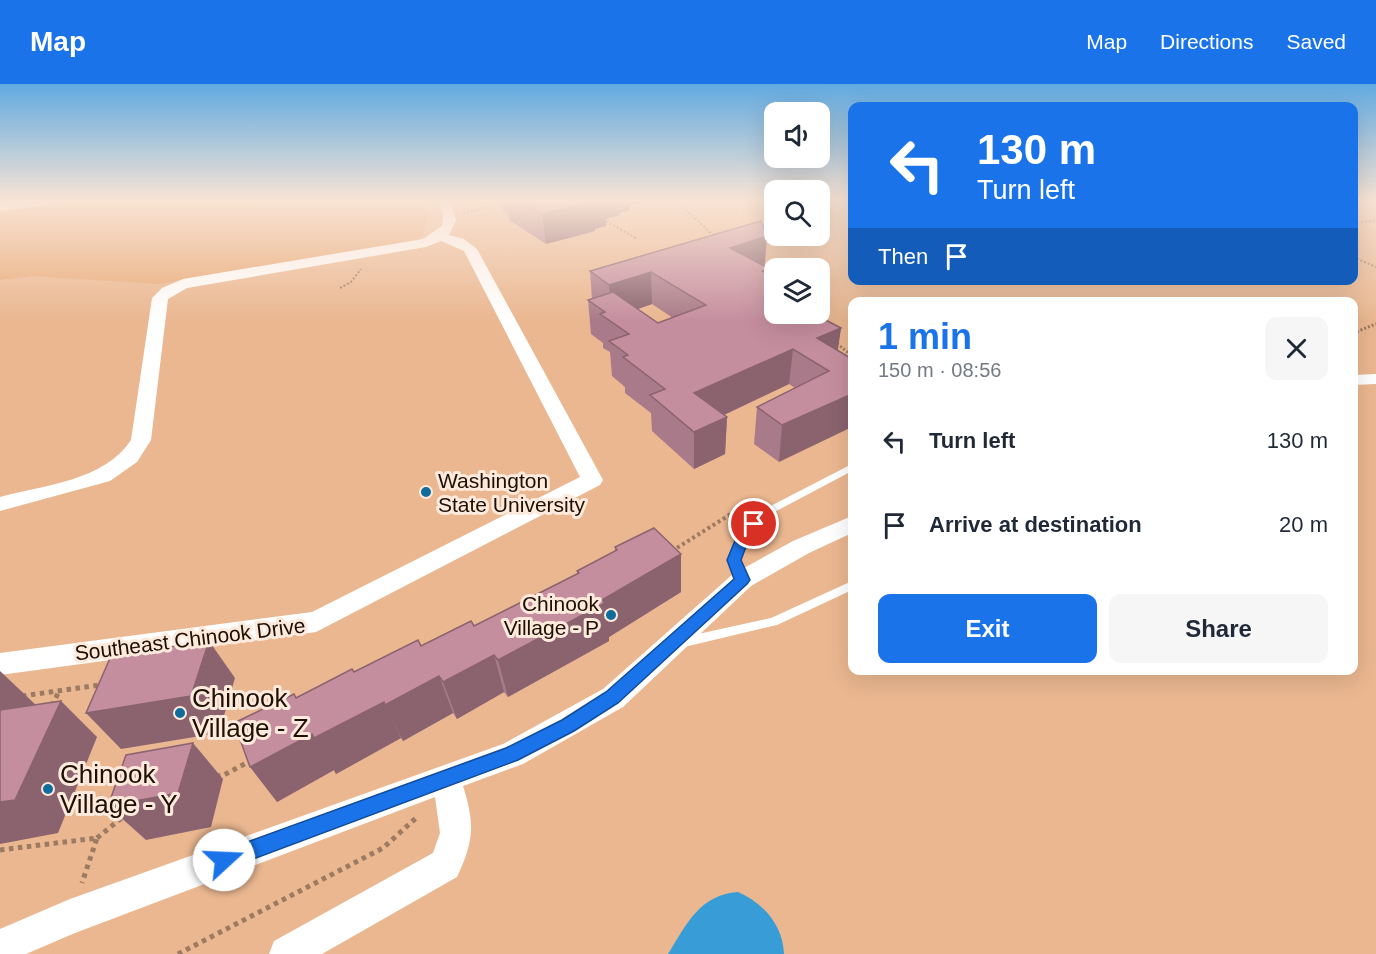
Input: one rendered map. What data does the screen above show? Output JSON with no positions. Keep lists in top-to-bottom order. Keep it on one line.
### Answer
{"streets":{"street":["Southeast Chinook Drive"]},"places":["Washington State University","Chinook Village - P","Chinook Village - Z","Chinook Village - Y"],"page":{"header":"Map","nav":["Map","Directions","Saved"],"turn":["130 m","Turn left"],"then":"Then","heading":["1 min","150 m · 08:56"],"list":[{"name":"Turn left","value":"130 m"},{"name":"Arrive at destination","value":"20 m"}],"buttons":["Exit","Share"]}}
